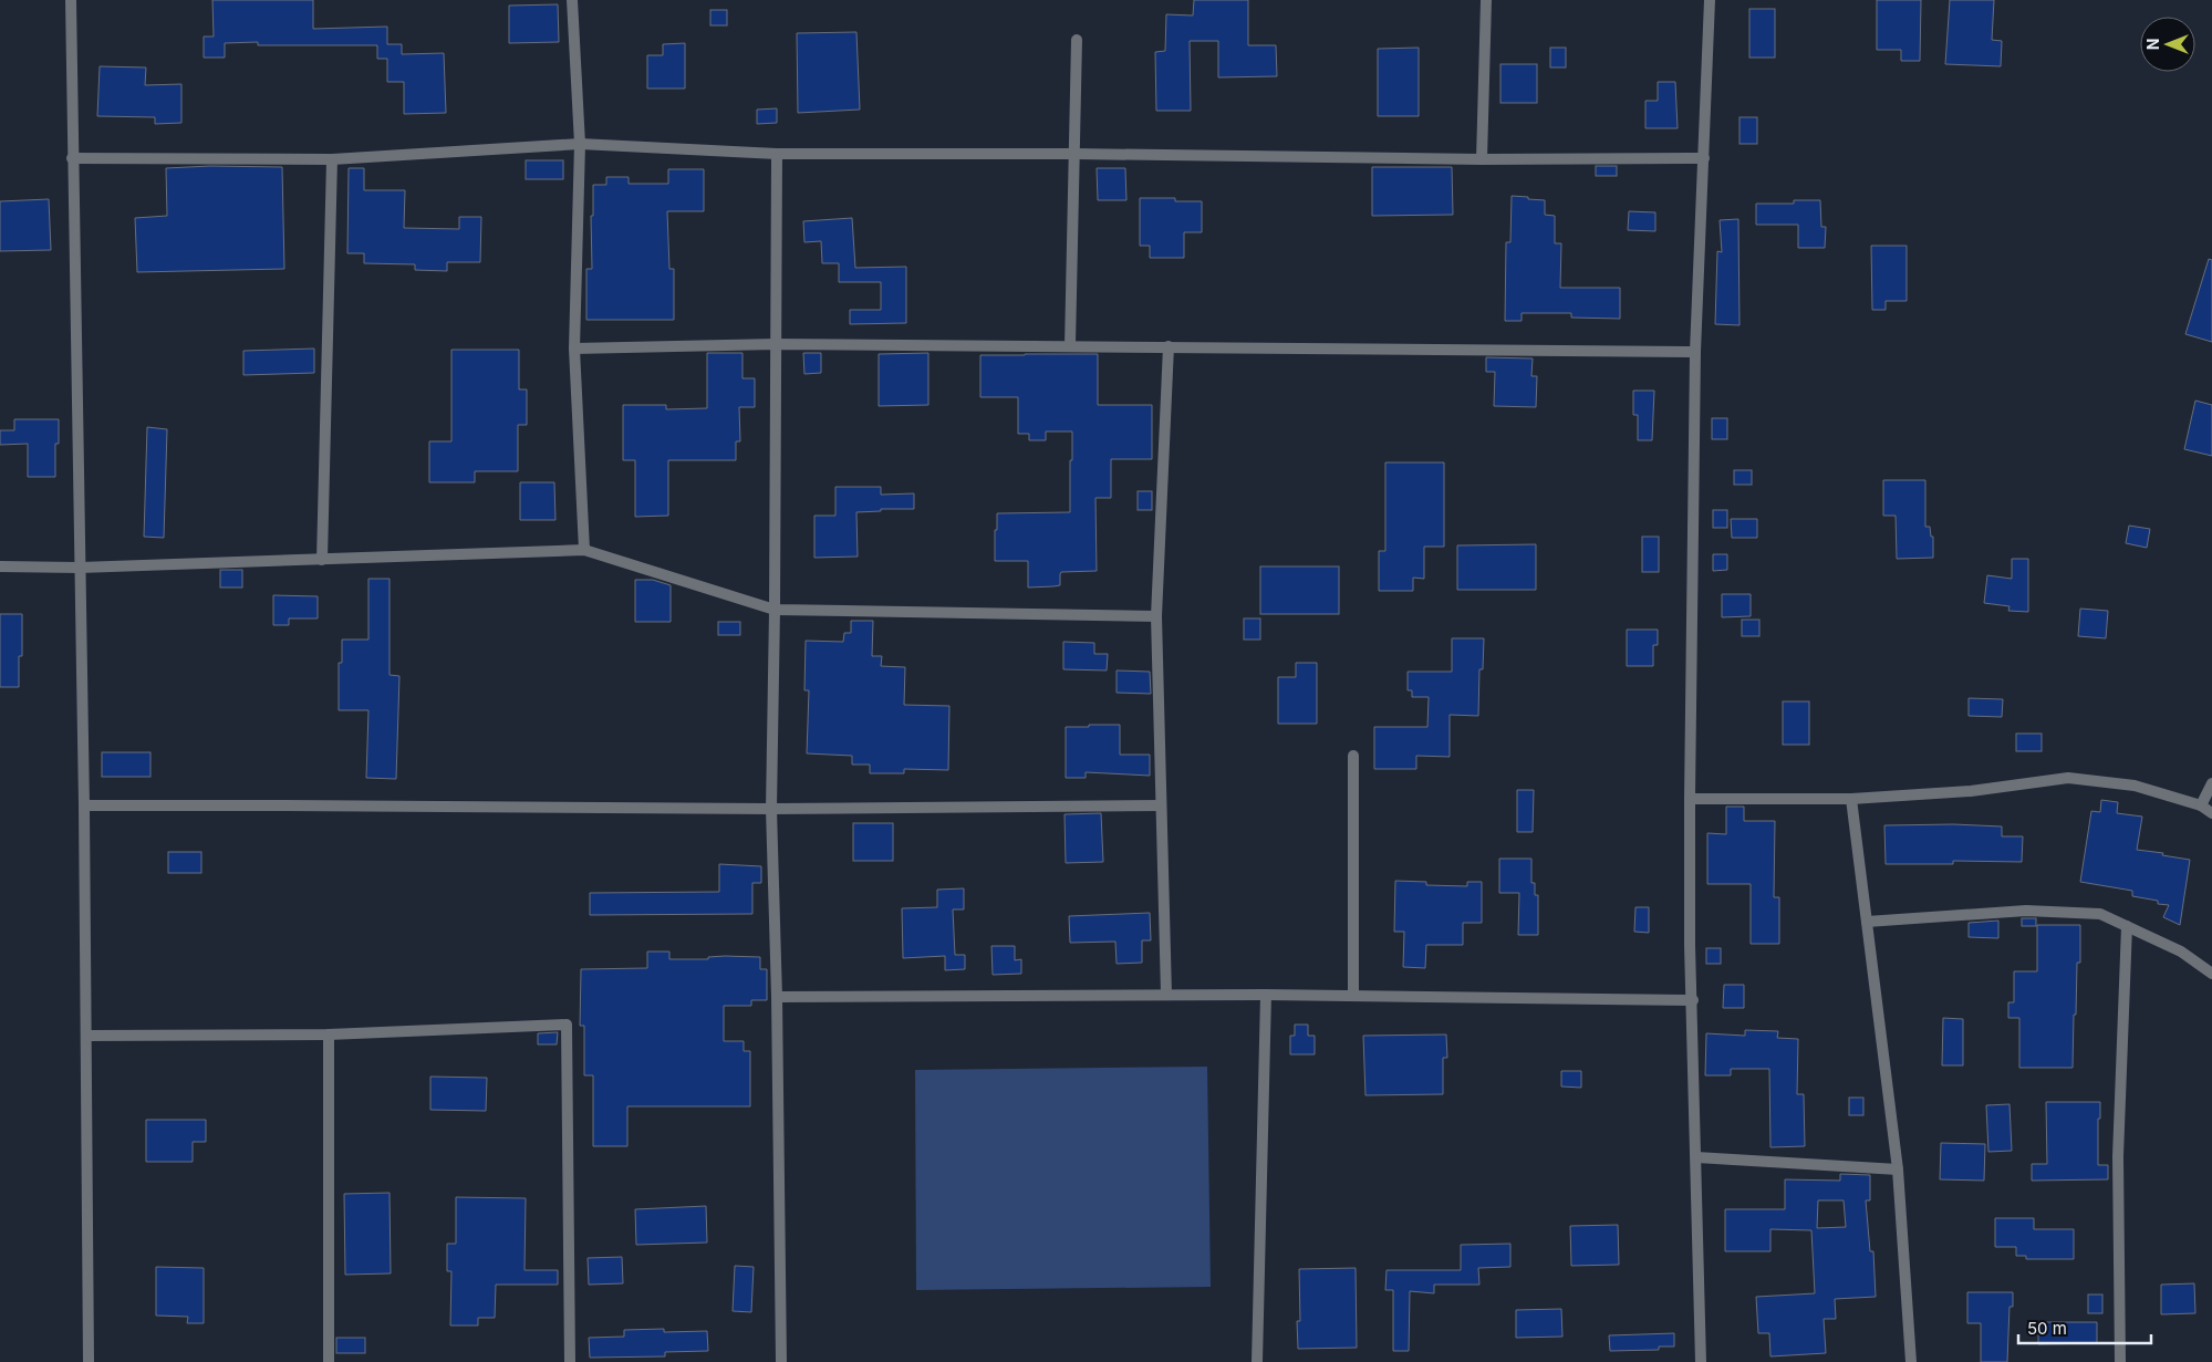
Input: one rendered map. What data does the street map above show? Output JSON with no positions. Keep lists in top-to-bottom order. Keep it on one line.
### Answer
{"scale_bar":"50 m","north":"left"}
